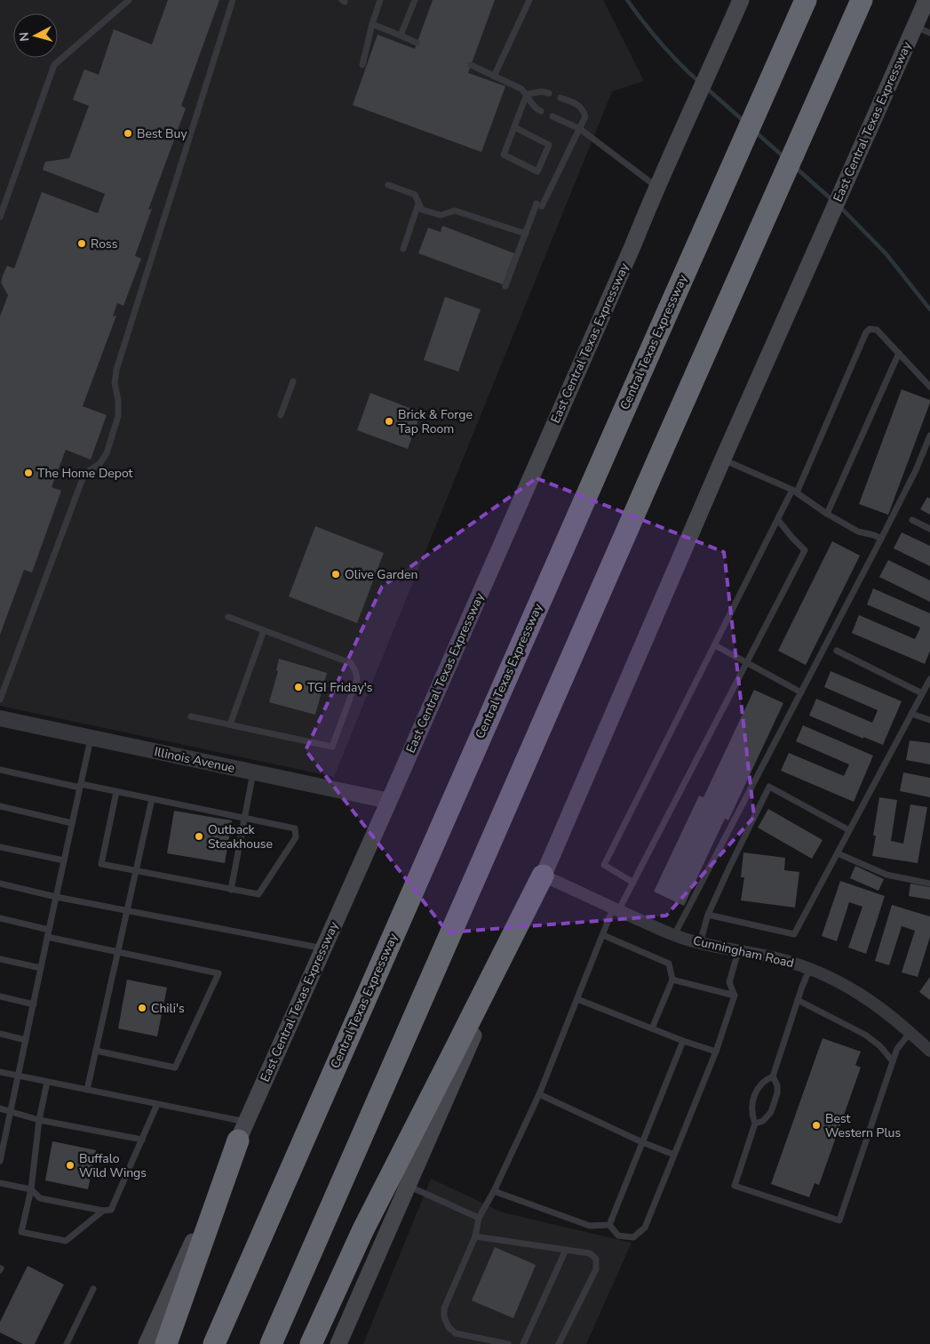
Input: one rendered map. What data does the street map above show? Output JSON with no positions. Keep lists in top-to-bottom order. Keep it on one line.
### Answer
{"streets":{"highway":["Central Texas Expressway"],"main road":["East Central Texas Expressway"],"street":["Illinois Avenue","Cunningham Road"]},"crossings":[["East Central Texas Expressway","Illinois Avenue"],["East Central Texas Expressway","Cunningham Road"]],"places":["Best Buy","Ross","Brick & Forge Tap Room","The Home Depot","Olive Garden","TGI Friday's","Outback Steakhouse","Chili's","Best Western Plus","Buffalo Wild Wings"],"north":"left"}
